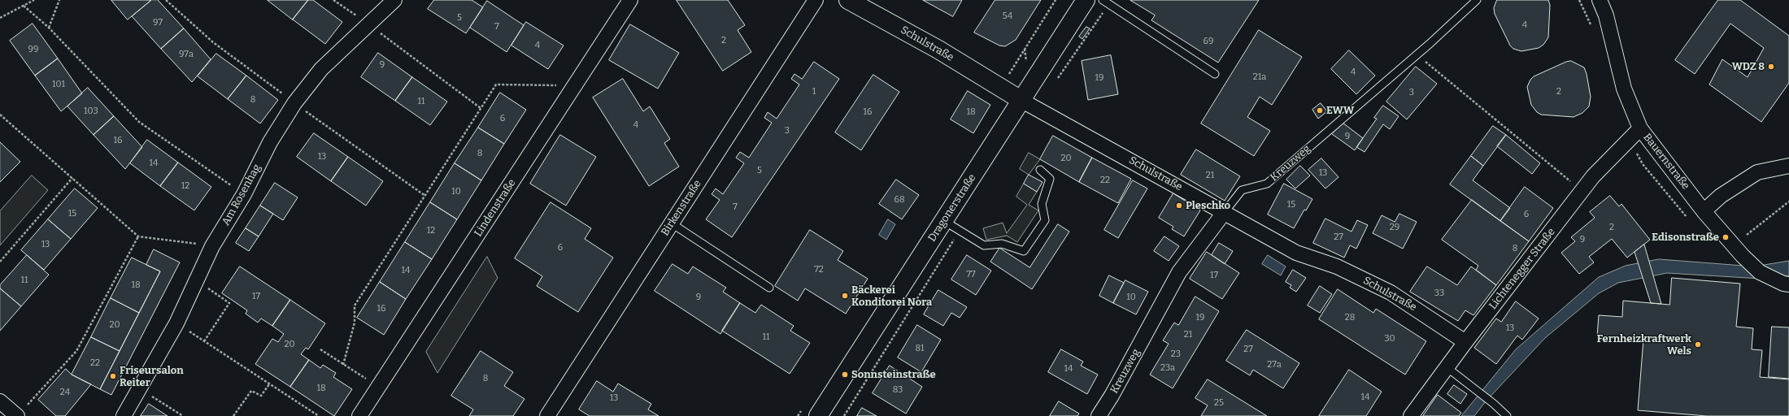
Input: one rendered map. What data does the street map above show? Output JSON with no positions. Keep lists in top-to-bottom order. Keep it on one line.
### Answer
{"streets":{"main road":["Schulstraße","Dragonerstraße"],"street":["Bauernstraße","Kreuzweg","Am Rosenhag","Lindenstraße","Birkenstraße","Lichtenegger Straße"]},"crossings":[["Schulstraße","Kreuzweg"],["Schulstraße","Dragonerstraße"],["Schulstraße","Lichtenegger Straße"],["Bauernstraße","Lichtenegger Straße"]],"places":["WDZ 8","EWW","Pleschko","Edisonstraße","Bäckerei Konditorei Nora","Fernheizkraftwerk Wels","Sonnsteinstraße","Friseursalon Reiter"],"house_numbers":["54","5","97","4","7","2","69","4","99","97a","9","4","21a","19","101","1","2","3","8","11","103","16","18","6","4","3","9","16","8","13","20","14","5","13","21","22","12","10","68","15","7","15","6","29","2","12","27","9","13","6","8","72","14","77","17","11","18","33","17","9","10","16","19","28","20","13","21","11","30","20","81","27","23","22","27a","23a","14","8","18","83","24","14","13","25"]}
